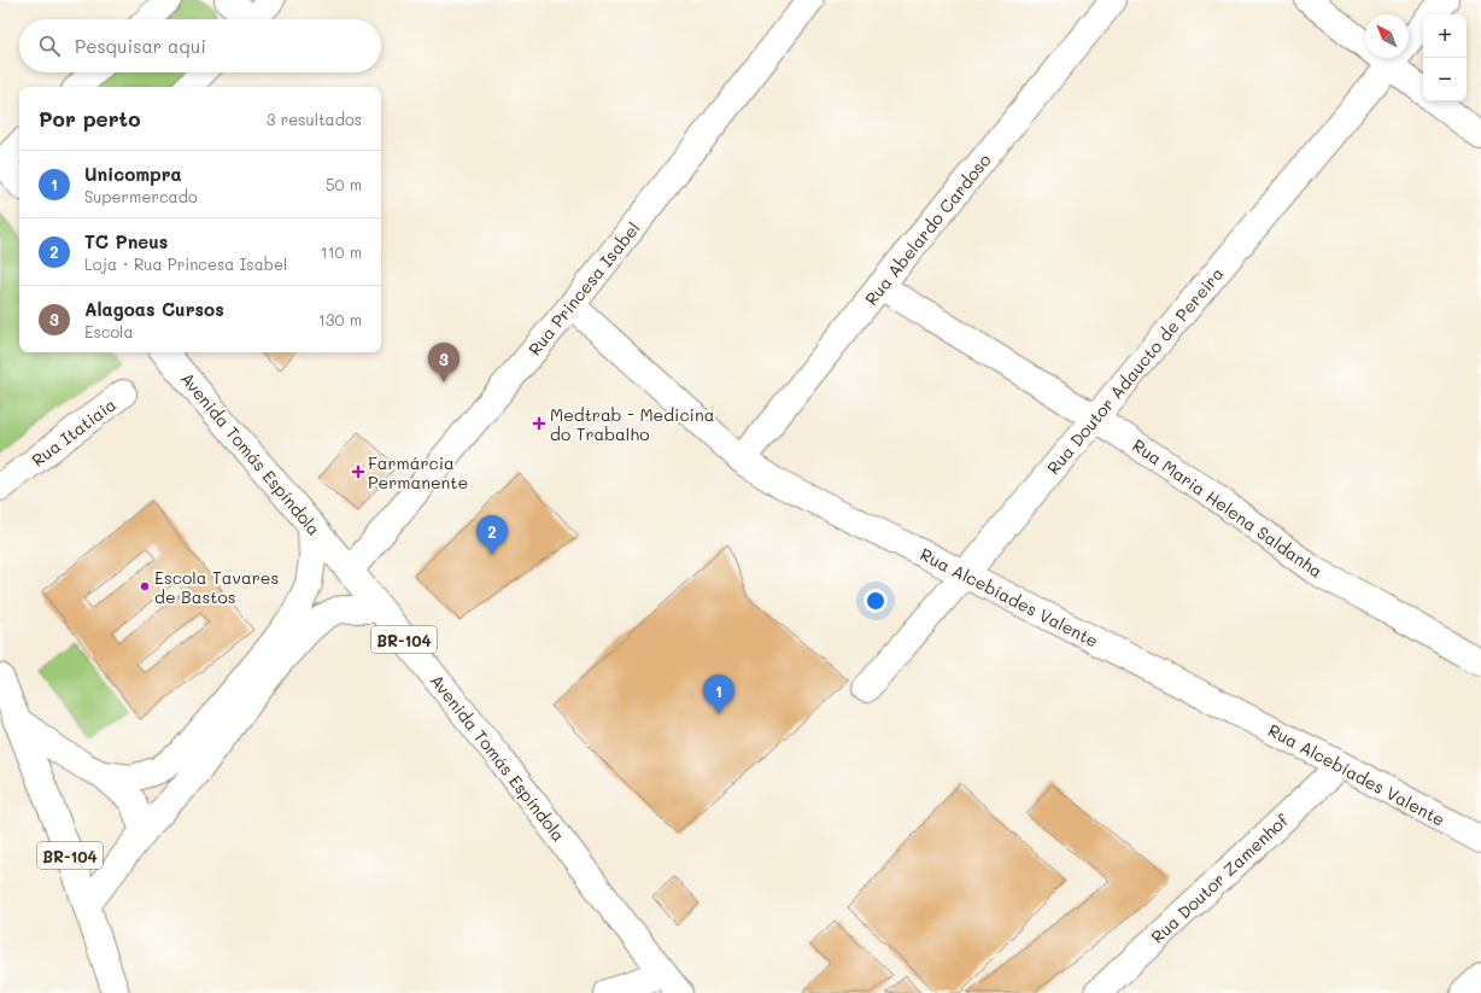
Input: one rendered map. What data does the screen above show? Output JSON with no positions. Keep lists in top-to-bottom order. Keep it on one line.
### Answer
{"streets":{"main road":["Rua Abelardo Cardoso","Rua Princesa Isabel","Rua Doutor Adaucto de Pereira","Rua Itatiaia","Avenida Tomás Espíndola","Rua Maria Helena Saldanha","Rua Alcebíades Valente","BR-104","Rua Doutor Zamenhof"]},"crossings":[["Rua Abelardo Cardoso","Rua Maria Helena Saldanha"],["Rua Abelardo Cardoso","Rua Alcebíades Valente"],["Rua Princesa Isabel","Avenida Tomás Espíndola"],["Rua Princesa Isabel","Rua Alcebíades Valente"],["Rua Doutor Adaucto de Pereira","Rua Maria Helena Saldanha"],["Rua Doutor Adaucto de Pereira","Rua Alcebíades Valente"],["Rua Alcebíades Valente","Rua Doutor Zamenhof"]],"places":{"health":["Medtrab - Medicina do Trabalho","Farmárcia Permanente"],"other":["Escola Tavares de Bastos"]},"north":"top left","page":{"map_buttons":["+","−"],"search":"Pesquisar aqui","heading":["Por perto","3 resultados"],"list":[{"mark":"1","name":"Unicompra","note":"Supermercado","value":"50 m"},{"mark":"2","name":"TC Pneus","note":"Loja · Rua Princesa Isabel","value":"110 m"},{"mark":"3","name":"Alagoas Cursos","note":"Escola","value":"130 m"}],"pins":["3","2","1"]}}
